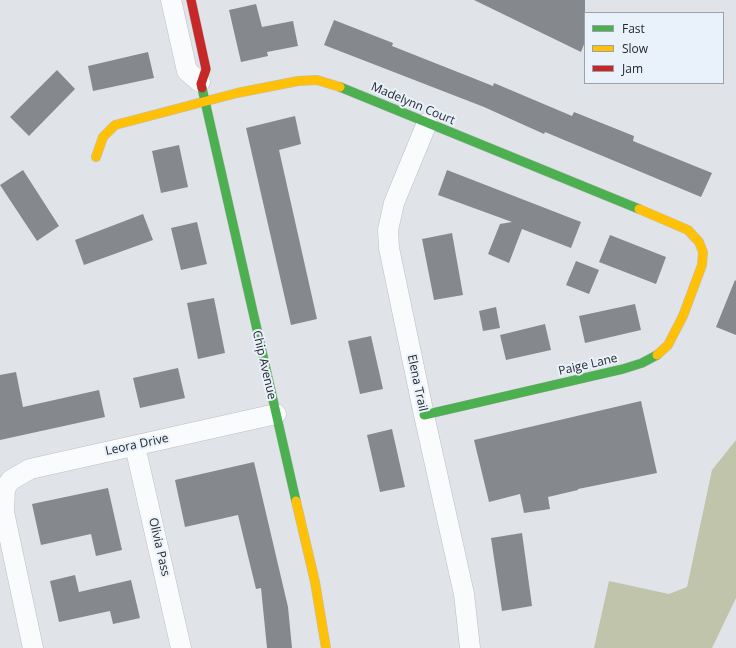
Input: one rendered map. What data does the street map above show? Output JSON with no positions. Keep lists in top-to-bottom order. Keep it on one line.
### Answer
{"streets":{"street":["Madelynn Court","Chip Avenue","Paige Lane","Elena Trail","Leora Drive","Olivia Pass"]},"crossings":[["Madelynn Court","Chip Avenue"],["Madelynn Court","Paige Lane"],["Madelynn Court","Elena Trail"],["Chip Avenue","Leora Drive"],["Paige Lane","Elena Trail"],["Leora Drive","Olivia Pass"]],"legend":["Fast","Slow","Jam"]}
